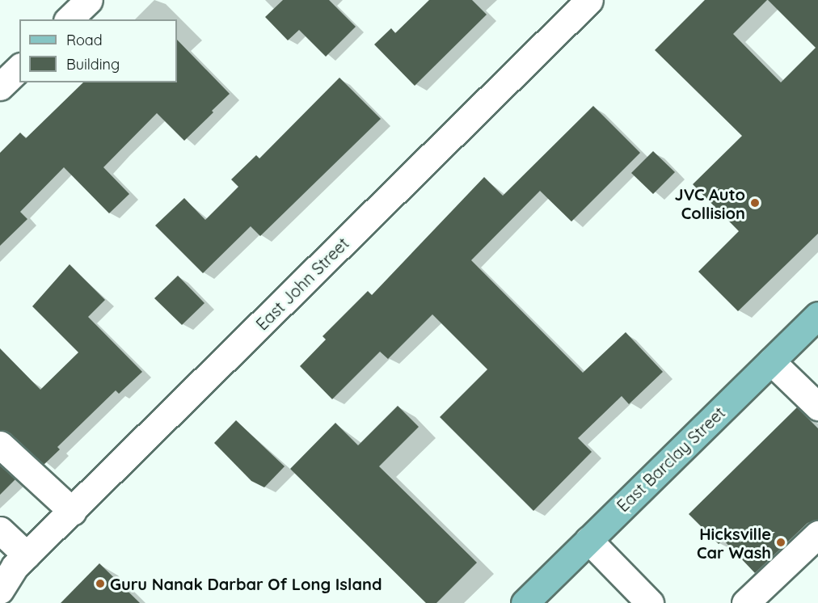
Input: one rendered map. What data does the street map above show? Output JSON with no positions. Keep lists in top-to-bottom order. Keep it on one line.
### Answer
{"streets":{"main road":["East Barclay Street"],"street":["East John Street"]},"places":["JVC Auto Collision","Hicksville Car Wash","Guru Nanak Darbar Of Long Island"],"legend":["Road","Building"]}
